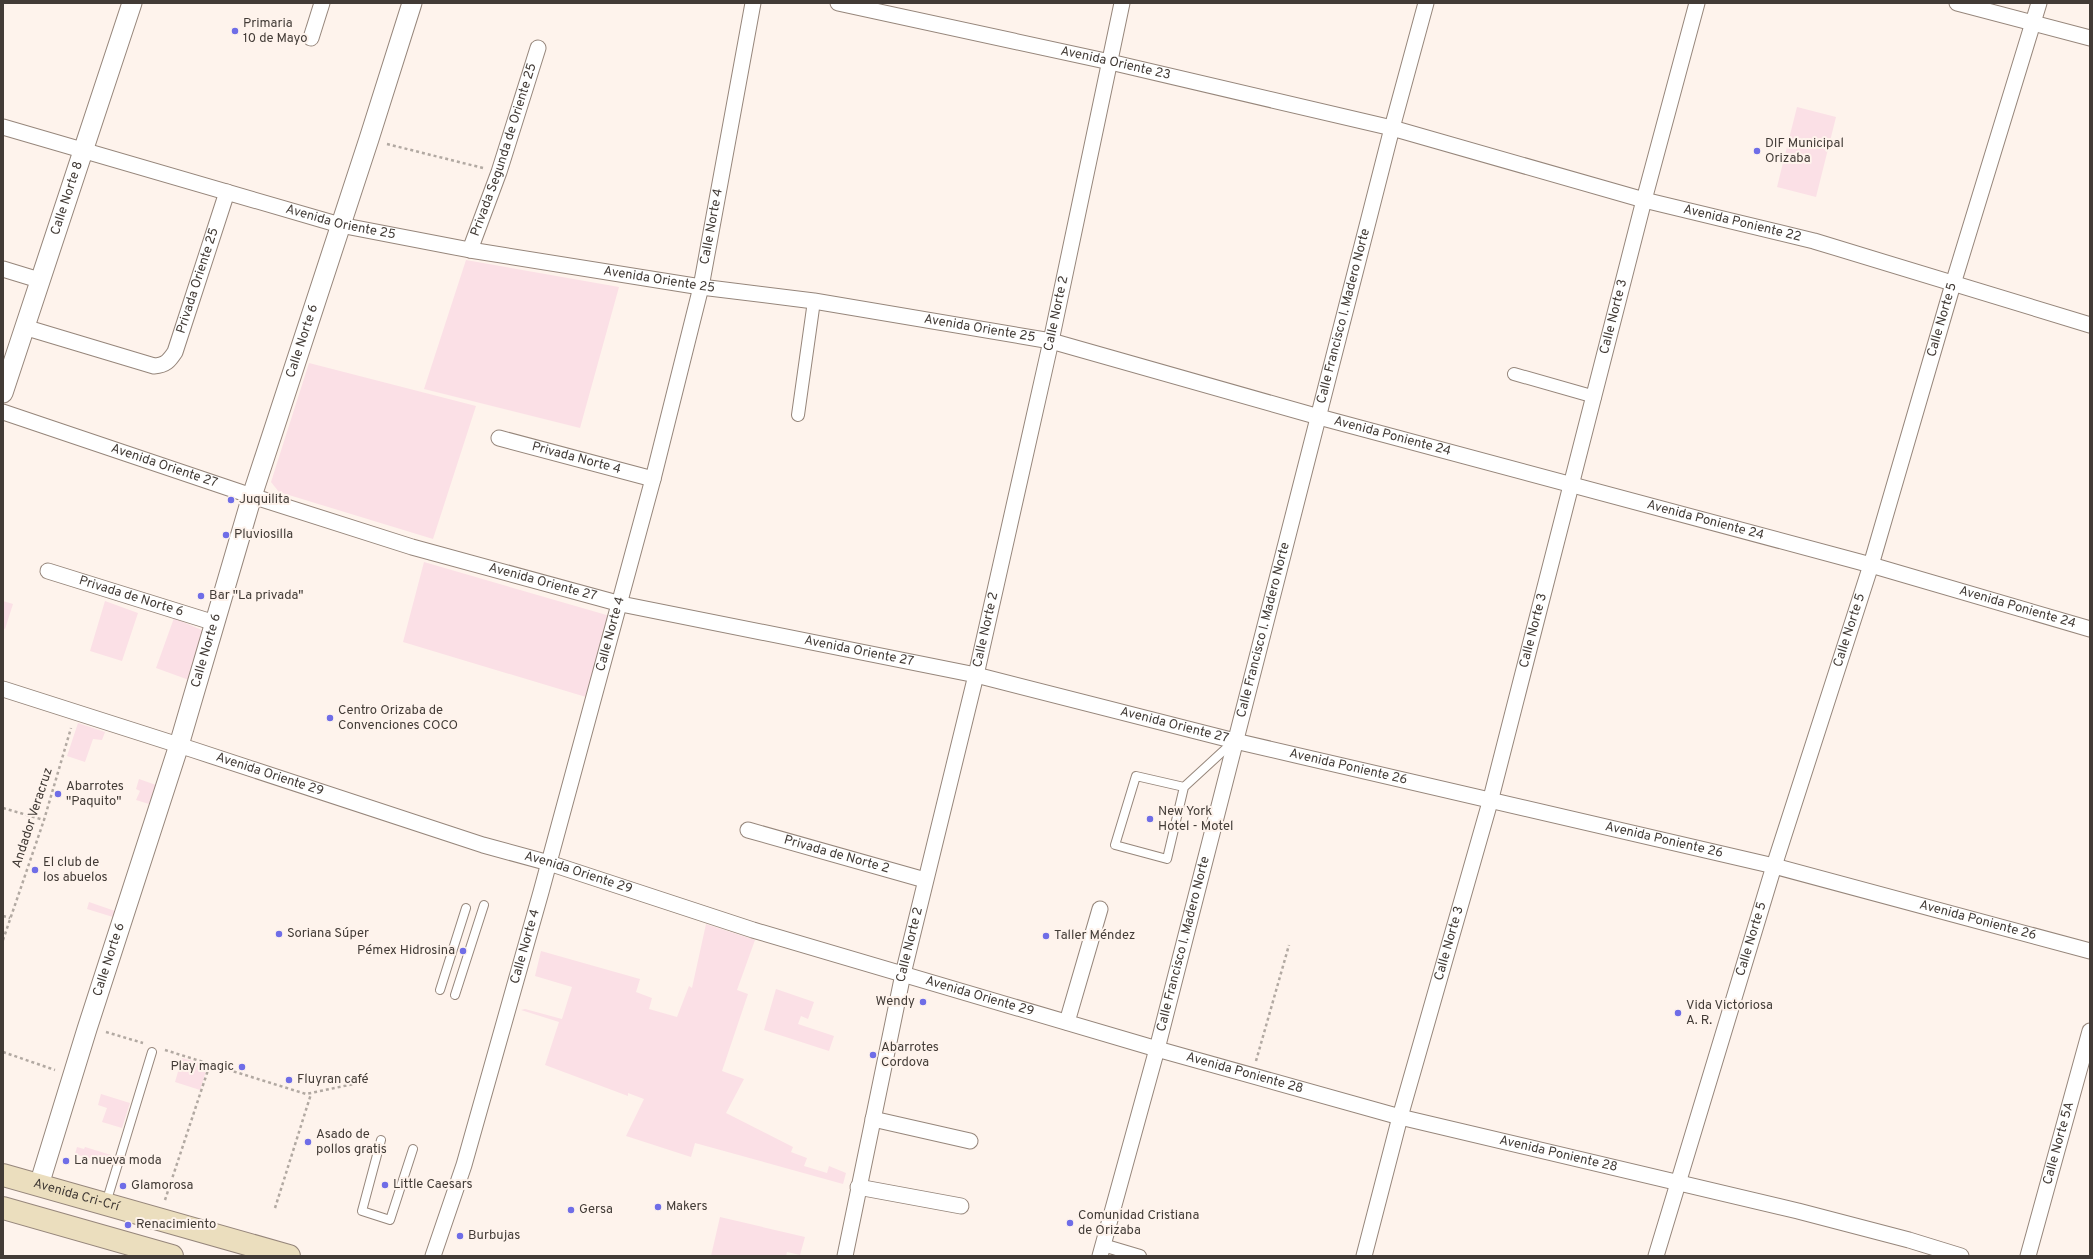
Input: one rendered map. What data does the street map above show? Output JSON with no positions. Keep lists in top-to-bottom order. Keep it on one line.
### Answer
{"streets":{"main road":["Avenida Cri-Crí"],"street":["Avenida Oriente 23","Privada Segunda de Oriente 25","Calle Norte 8","Avenida Oriente 25","Avenida Poniente 22","Calle Norte 4","Privada Oriente 25","Calle Norte 2","Calle Francisco I. Madero Norte","Calle Norte 3","Calle Norte 5","Calle Norte 6","Avenida Poniente 24","Privada Norte 4","Avenida Oriente 27","Privada de Norte 6","Avenida Poniente 26","Avenida Oriente 29","Privada de Norte 2","Avenida Poniente 28","Calle Norte 5A"],"path":["Andador Veracruz"]},"crossings":[["Avenida Oriente 23","Avenida Poniente 22"],["Avenida Oriente 23","Calle Norte 2"],["Avenida Oriente 23","Calle Francisco I. Madero Norte"],["Privada Segunda de Oriente 25","Avenida Oriente 25"],["Calle Norte 8","Avenida Oriente 25"],["Calle Norte 8","Privada Oriente 25"],["Avenida Oriente 25","Calle Norte 4"],["Avenida Oriente 25","Privada Oriente 25"],["Avenida Oriente 25","Calle Norte 2"],["Avenida Oriente 25","Calle Francisco I. Madero Norte"],["Avenida Oriente 25","Calle Norte 6"],["Avenida Oriente 25","Avenida Poniente 24"],["Avenida Poniente 22","Calle Francisco I. Madero Norte"],["Avenida Poniente 22","Calle Norte 3"],["Avenida Poniente 22","Calle Norte 5"],["Calle Norte 4","Privada Norte 4"],["Calle Norte 4","Avenida Oriente 27"],["Calle Norte 4","Avenida Oriente 29"],["Calle Norte 2","Avenida Oriente 27"],["Calle Norte 2","Avenida Oriente 29"],["Calle Norte 2","Privada de Norte 2"],["Calle Francisco I. Madero Norte","Avenida Poniente 24"],["Calle Francisco I. Madero Norte","Avenida Oriente 27"],["Calle Francisco I. Madero Norte","Avenida Poniente 26"],["Calle Francisco I. Madero Norte","Avenida Oriente 29"],["Calle Francisco I. Madero Norte","Avenida Poniente 28"],["Calle Norte 3","Avenida Poniente 24"],["Calle Norte 3","Avenida Poniente 26"],["Calle Norte 3","Avenida Poniente 28"],["Calle Norte 5","Avenida Poniente 24"],["Calle Norte 5","Avenida Poniente 26"],["Calle Norte 5","Avenida Poniente 28"],["Calle Norte 6","Avenida Oriente 27"],["Calle Norte 6","Privada de Norte 6"],["Calle Norte 6","Avenida Oriente 29"],["Calle Norte 6","Avenida Cri-Crí"],["Avenida Oriente 27","Avenida Poniente 26"],["Avenida Oriente 29","Avenida Poniente 28"]],"places":["Primaria 10 de Mayo","DIF Municipal Orizaba","Juquilita","Pluviosilla","Bar \"La privada\"","Centro Orizaba de Convenciones COCO","Abarrotes \"Paquito\"","New York Hotel - Motel","El club de los abuelos","Soriana Súper","Taller Méndez","Pémex Hidrosina","Wendy","Vida Victoriosa A. R.","Abarrotes Cordova","Play magic","Fluyran café","Asado de pollos gratis","La nueva moda","Little Caesars","Glamorosa","Makers","Gersa","Comunidad Cristiana de Orizaba","Renacimiento","Burbujas"]}
